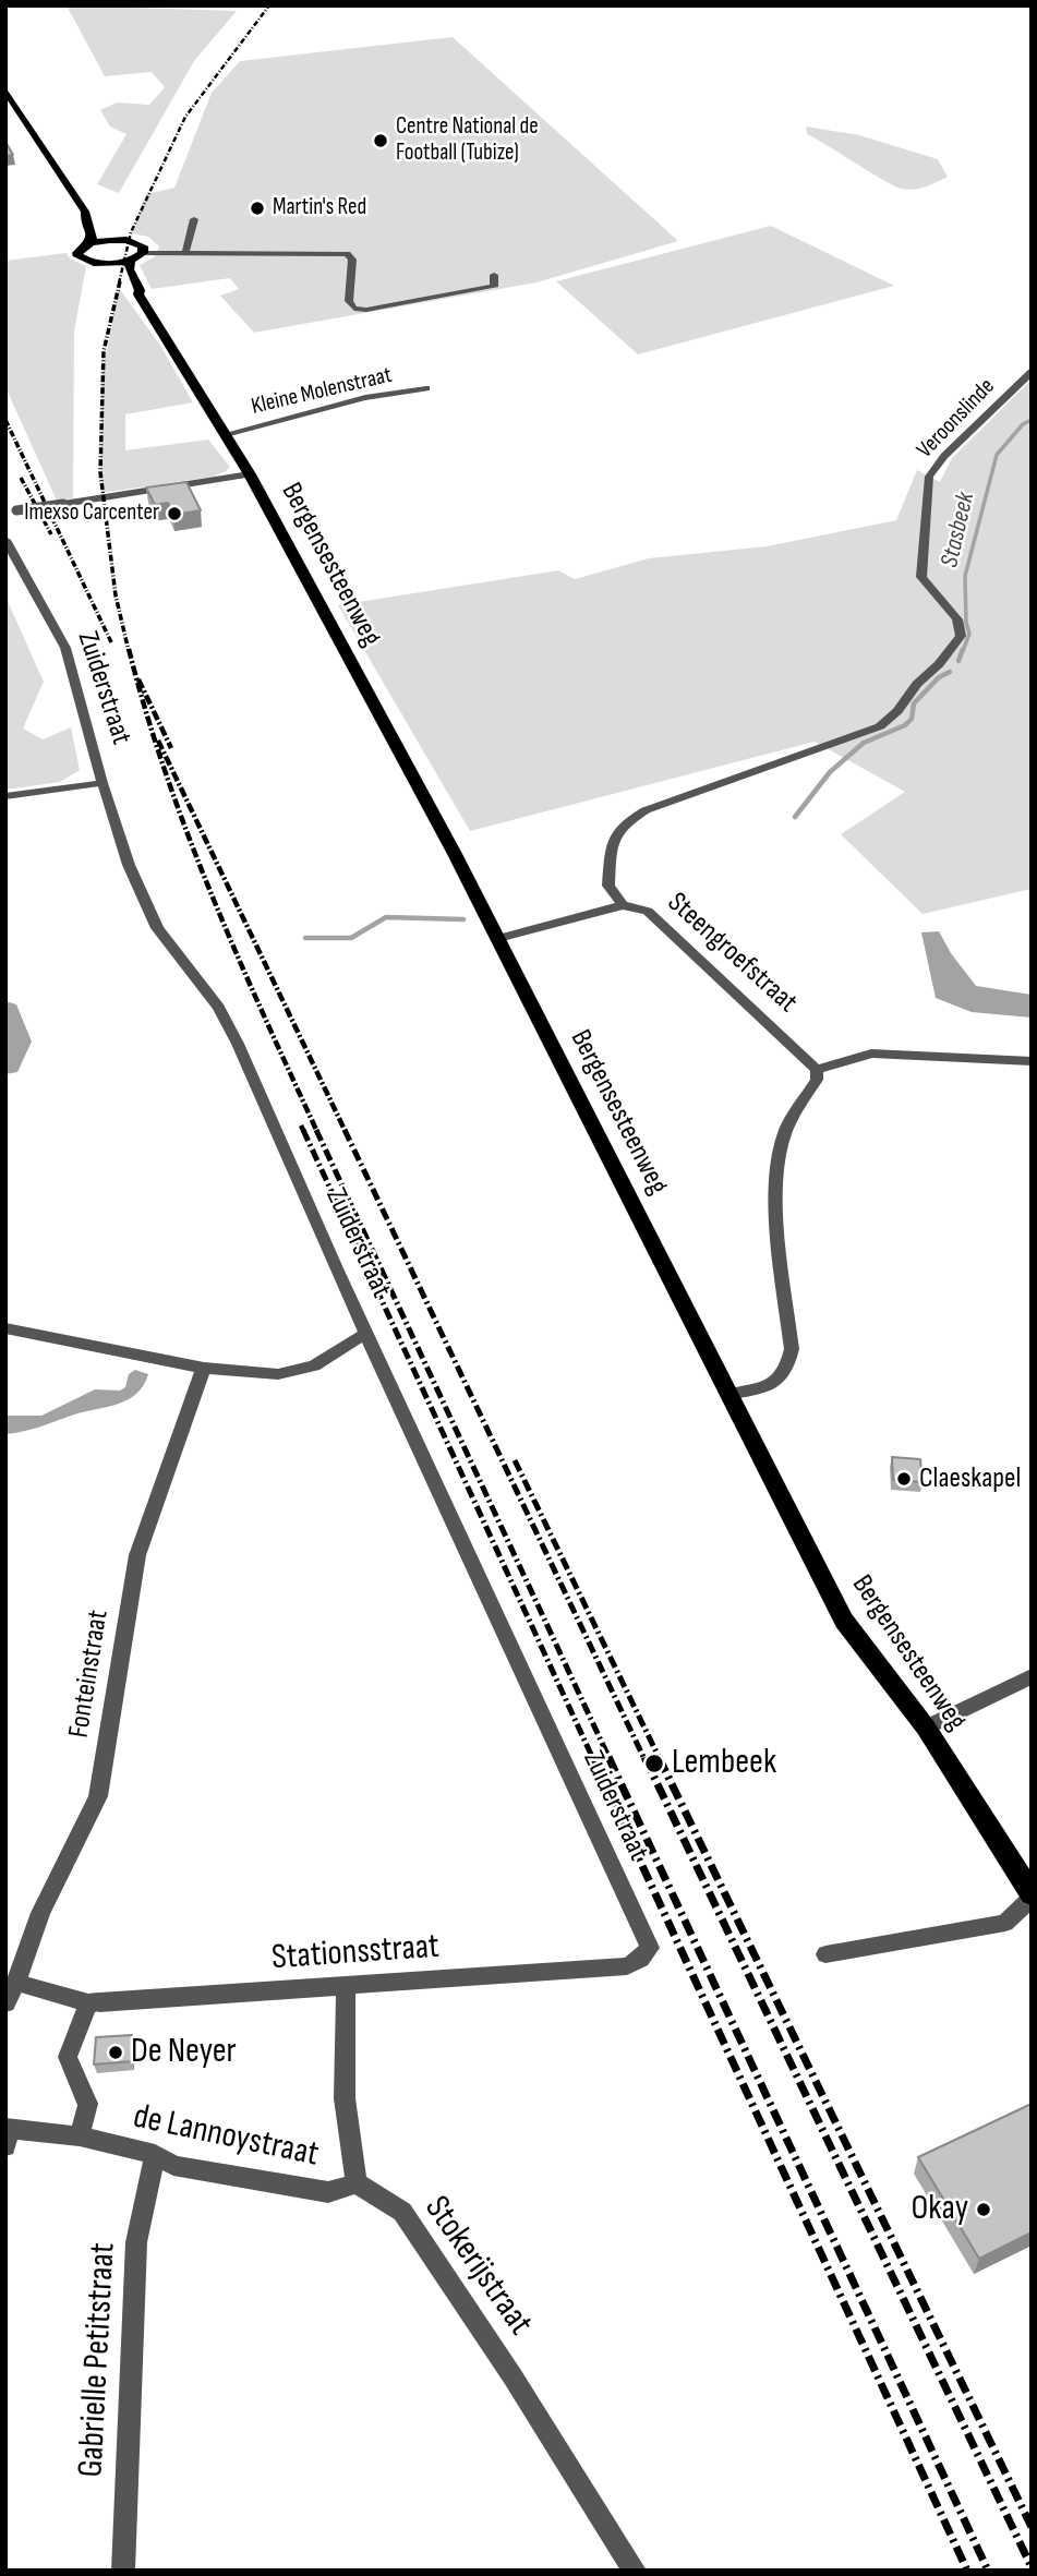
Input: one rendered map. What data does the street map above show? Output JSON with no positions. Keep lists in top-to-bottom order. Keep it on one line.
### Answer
{"streets":{"main road":["Bergensesteenweg"],"street":["Kleine Molenstraat","Veroonslinde","Zuiderstraat","Steengroefstraat","Fonteinstraat","Stationsstraat","de Lannoystraat","Stokerijstraat","Gabrielle Petitstraat"]},"crossings":[["Kleine Molenstraat","Bergensesteenweg"],["Veroonslinde","Steengroefstraat"],["Zuiderstraat","Stationsstraat"],["de Lannoystraat","Stokerijstraat"],["de Lannoystraat","Gabrielle Petitstraat"]],"water":["Stasbeek"],"places":["Centre National de Football (Tubize)","Martin's Red","Imexso Carcenter","Claeskapel","Lembeek","De Neyer","Okay"]}
